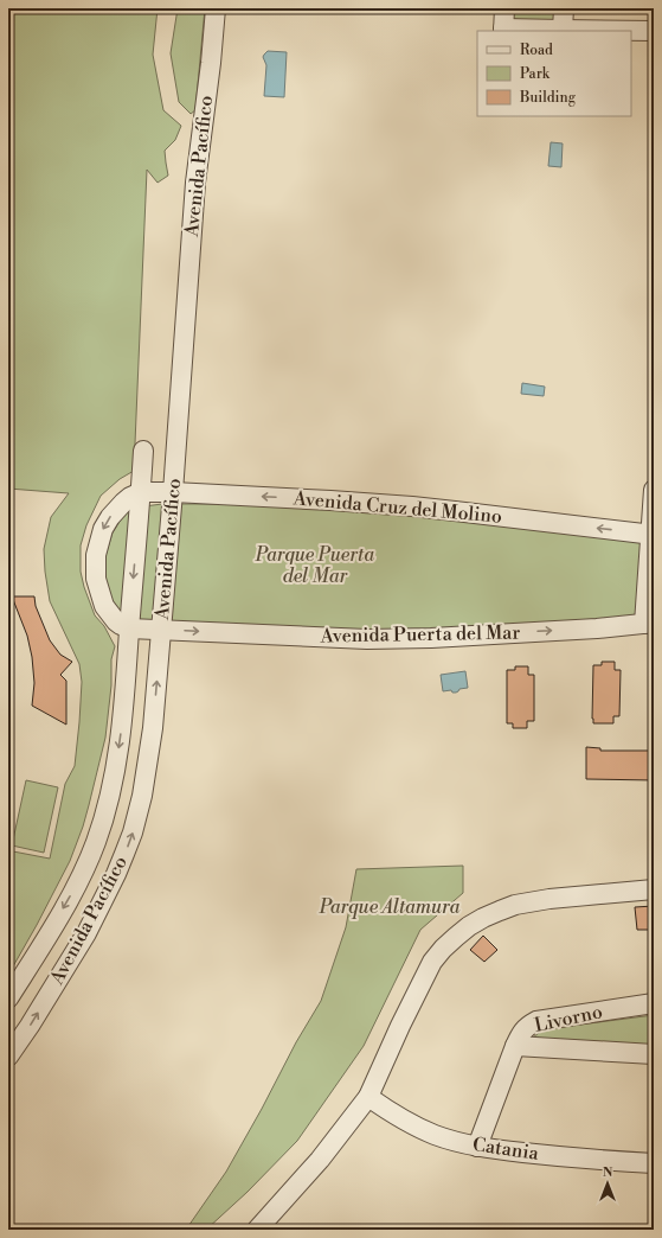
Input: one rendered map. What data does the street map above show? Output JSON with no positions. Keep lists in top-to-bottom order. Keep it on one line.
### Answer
{"streets":{"street":["Avenida Pacífico","Avenida Cruz del Molino","Avenida Puerta del Mar","Livorno","Catania"]},"crossings":[["Avenida Pacífico","Avenida Cruz del Molino"],["Avenida Pacífico","Avenida Puerta del Mar"],["Livorno","Catania"]],"one_way":["Avenida Cruz del Molino","Avenida Puerta del Mar"],"parks":["Parque Puerta del Mar","Parque Altamura"],"legend":["Road","Park","Building"],"north":"top"}
